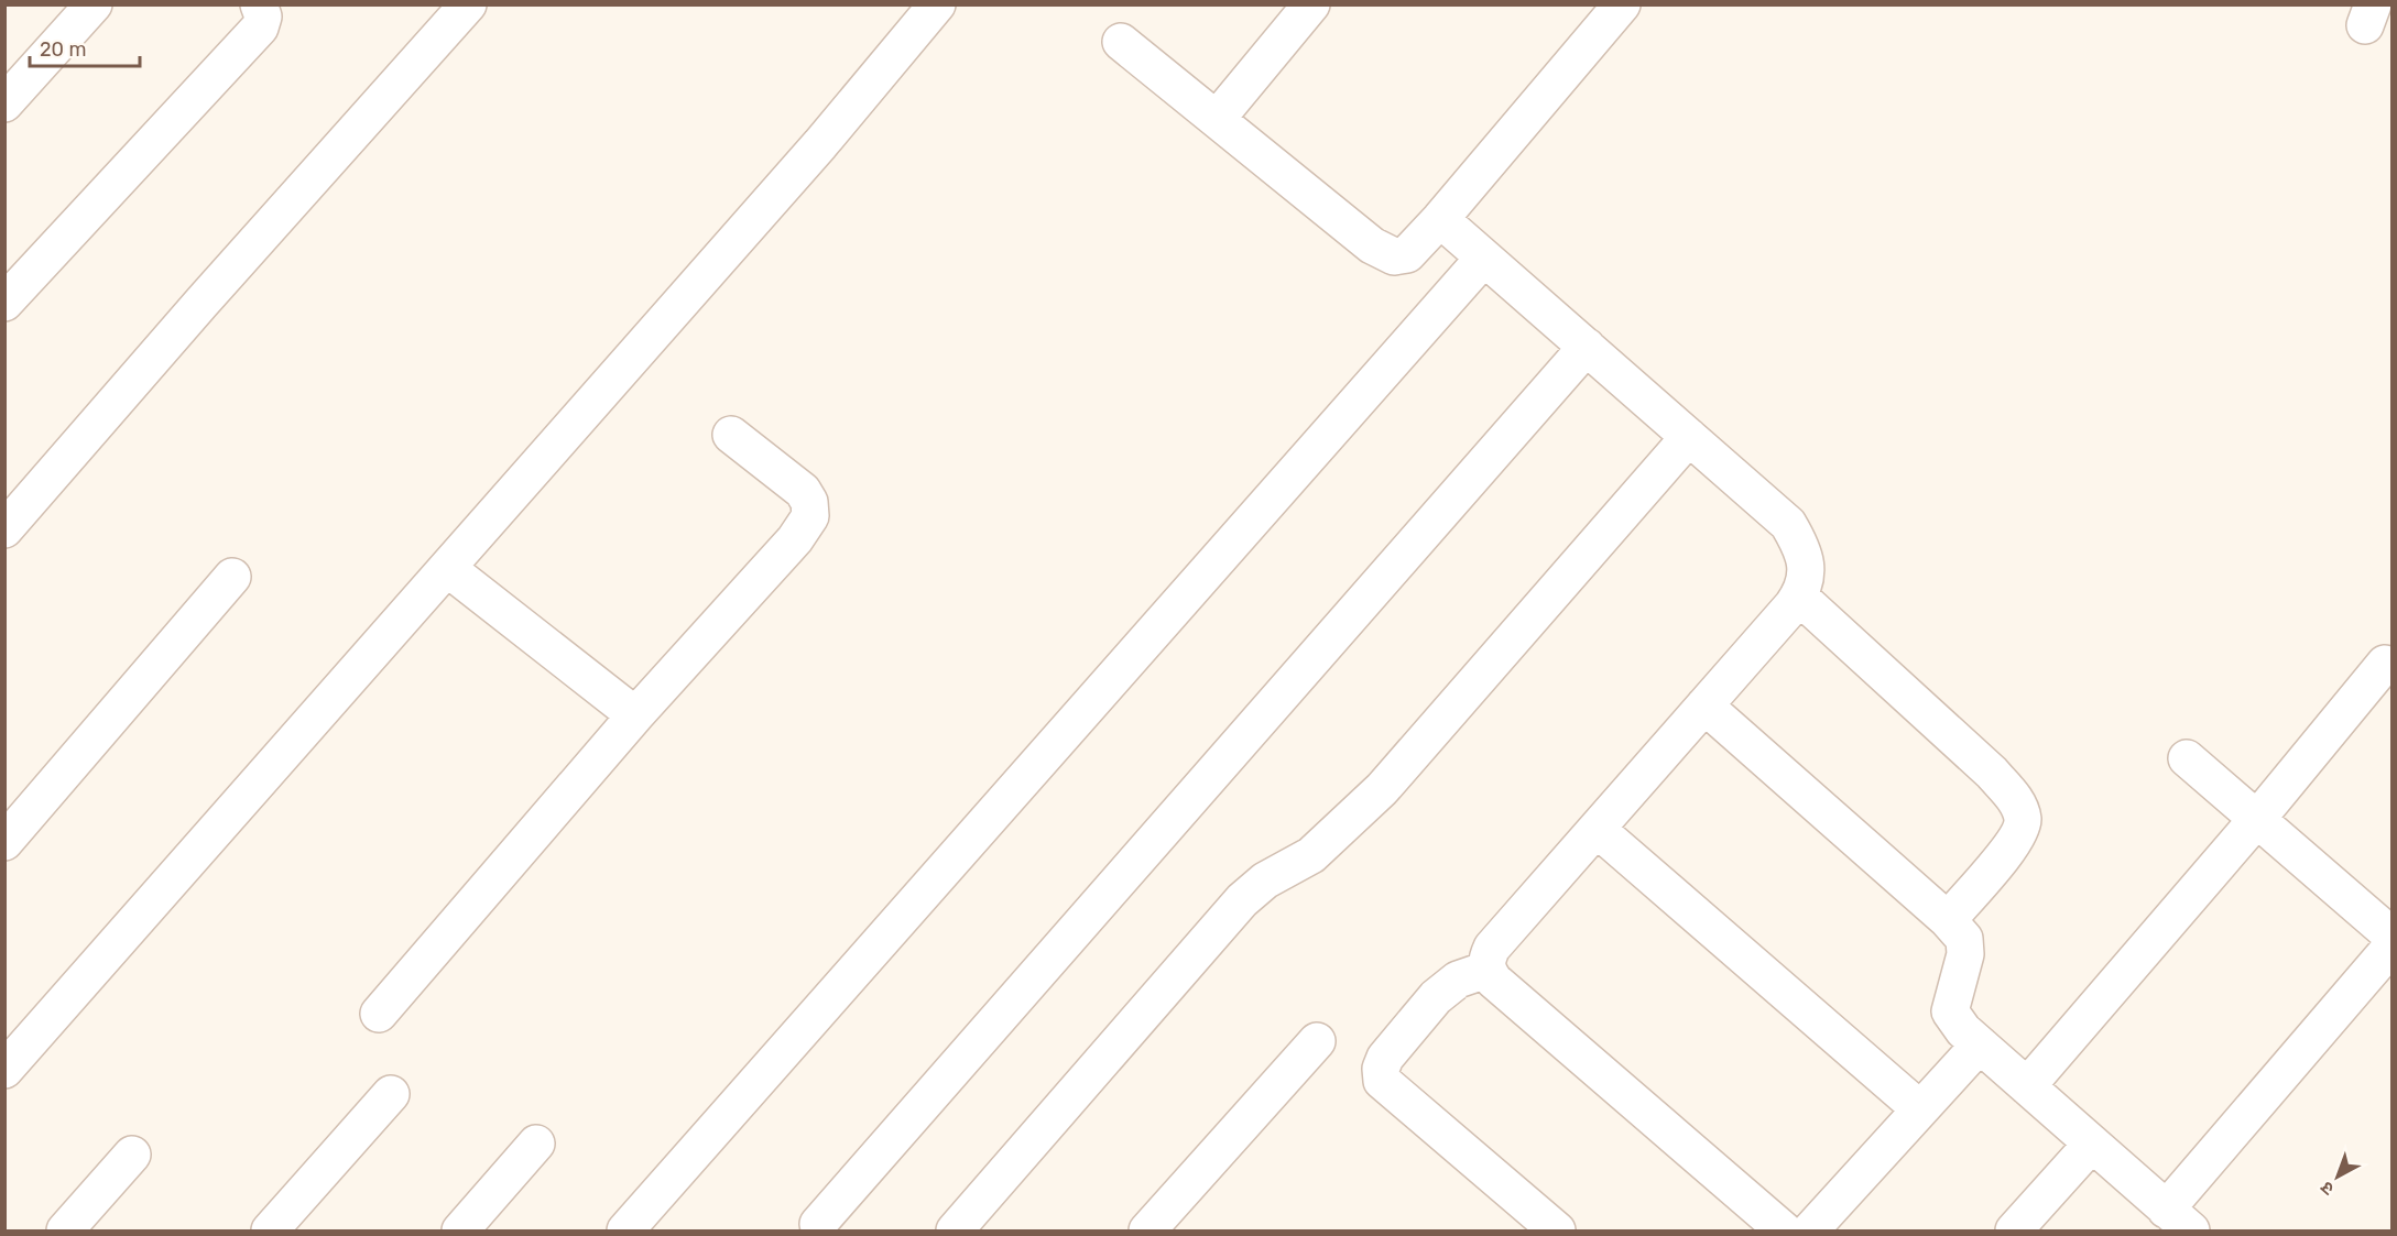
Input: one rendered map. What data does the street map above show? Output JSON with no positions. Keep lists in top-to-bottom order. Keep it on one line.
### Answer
{"scale_bar":"20 m","north":"bottom left"}
